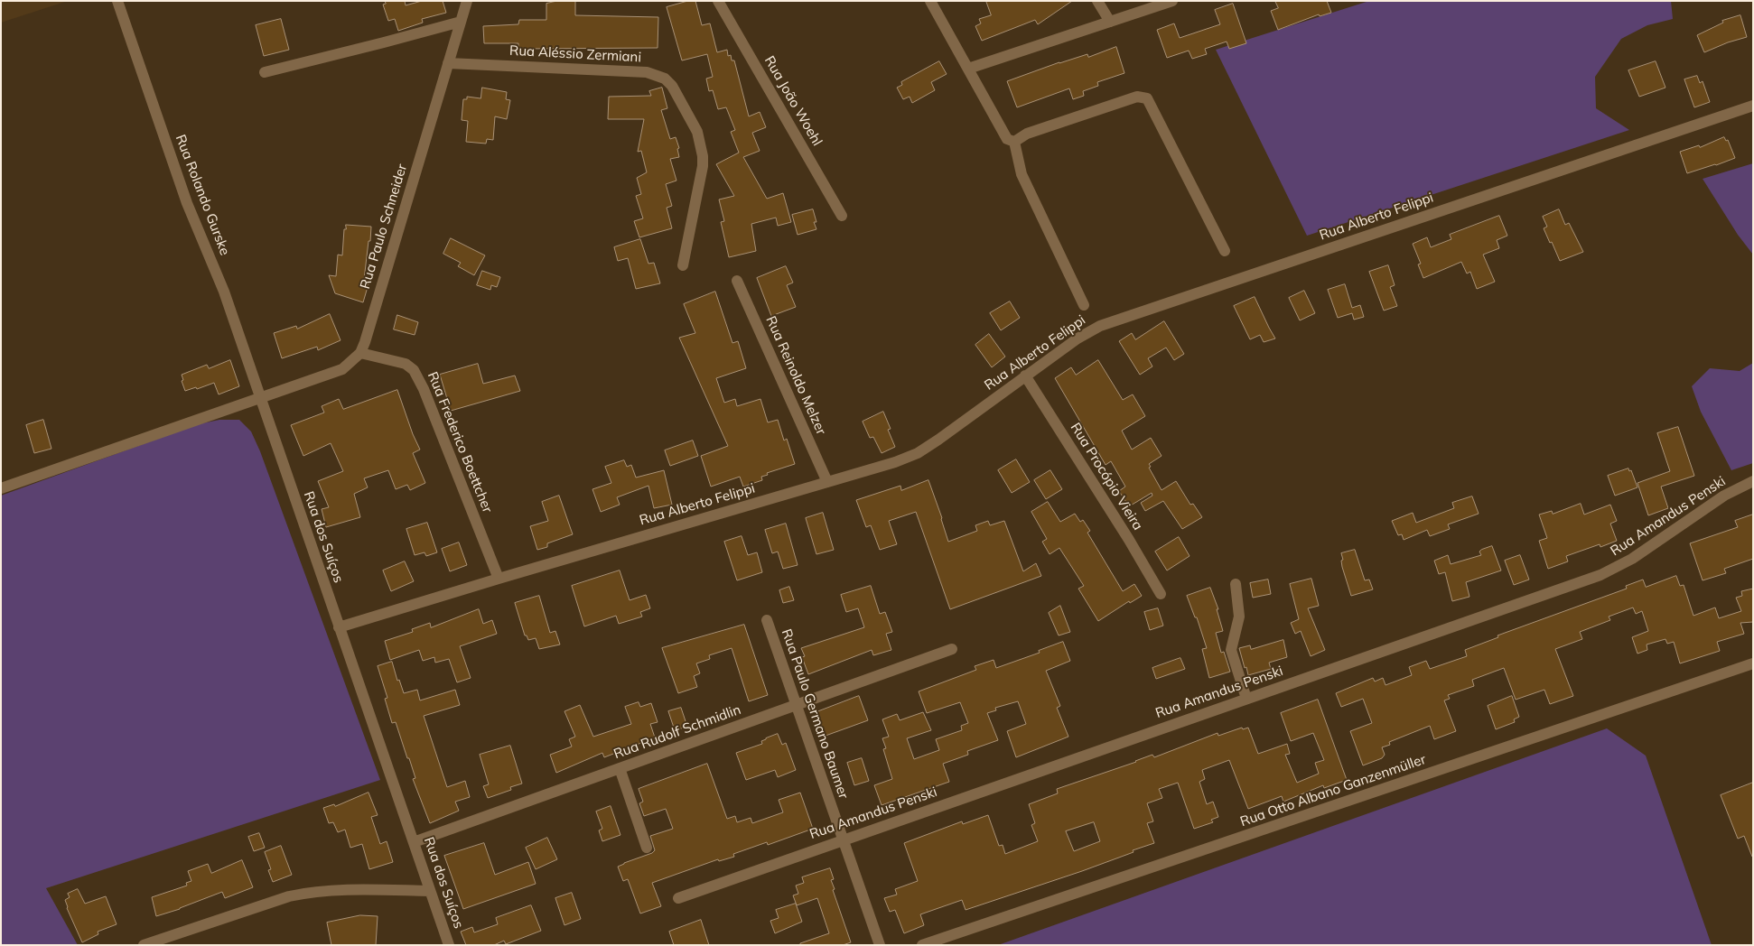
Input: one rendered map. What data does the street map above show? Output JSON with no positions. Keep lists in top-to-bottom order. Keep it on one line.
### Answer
{"streets":{"street":["Rua Aléssio Zermiani","Rua João Woehl","Rua Rolando Gurske","Rua Alberto Felippi","Rua Paulo Schneider","Rua Reinoldo Melzer","Rua Frederico Boettcher","Rua Procópio Vieira","Rua Amandus Penski","Rua dos Suíços","Rua Paulo Germano Baumer","Rua Rudolf Schmidlin","Rua Otto Albano Ganzenmüller"]},"crossings":[["Rua Aléssio Zermiani","Rua Paulo Schneider"],["Rua Rolando Gurske","Rua Paulo Schneider"],["Rua Rolando Gurske","Rua dos Suíços"],["Rua Alberto Felippi","Rua Reinoldo Melzer"],["Rua Alberto Felippi","Rua Frederico Boettcher"],["Rua Alberto Felippi","Rua Procópio Vieira"],["Rua Alberto Felippi","Rua dos Suíços"],["Rua Paulo Schneider","Rua Frederico Boettcher"],["Rua Paulo Schneider","Rua dos Suíços"],["Rua Amandus Penski","Rua Paulo Germano Baumer"],["Rua dos Suíços","Rua Rudolf Schmidlin"],["Rua Paulo Germano Baumer","Rua Rudolf Schmidlin"]]}
